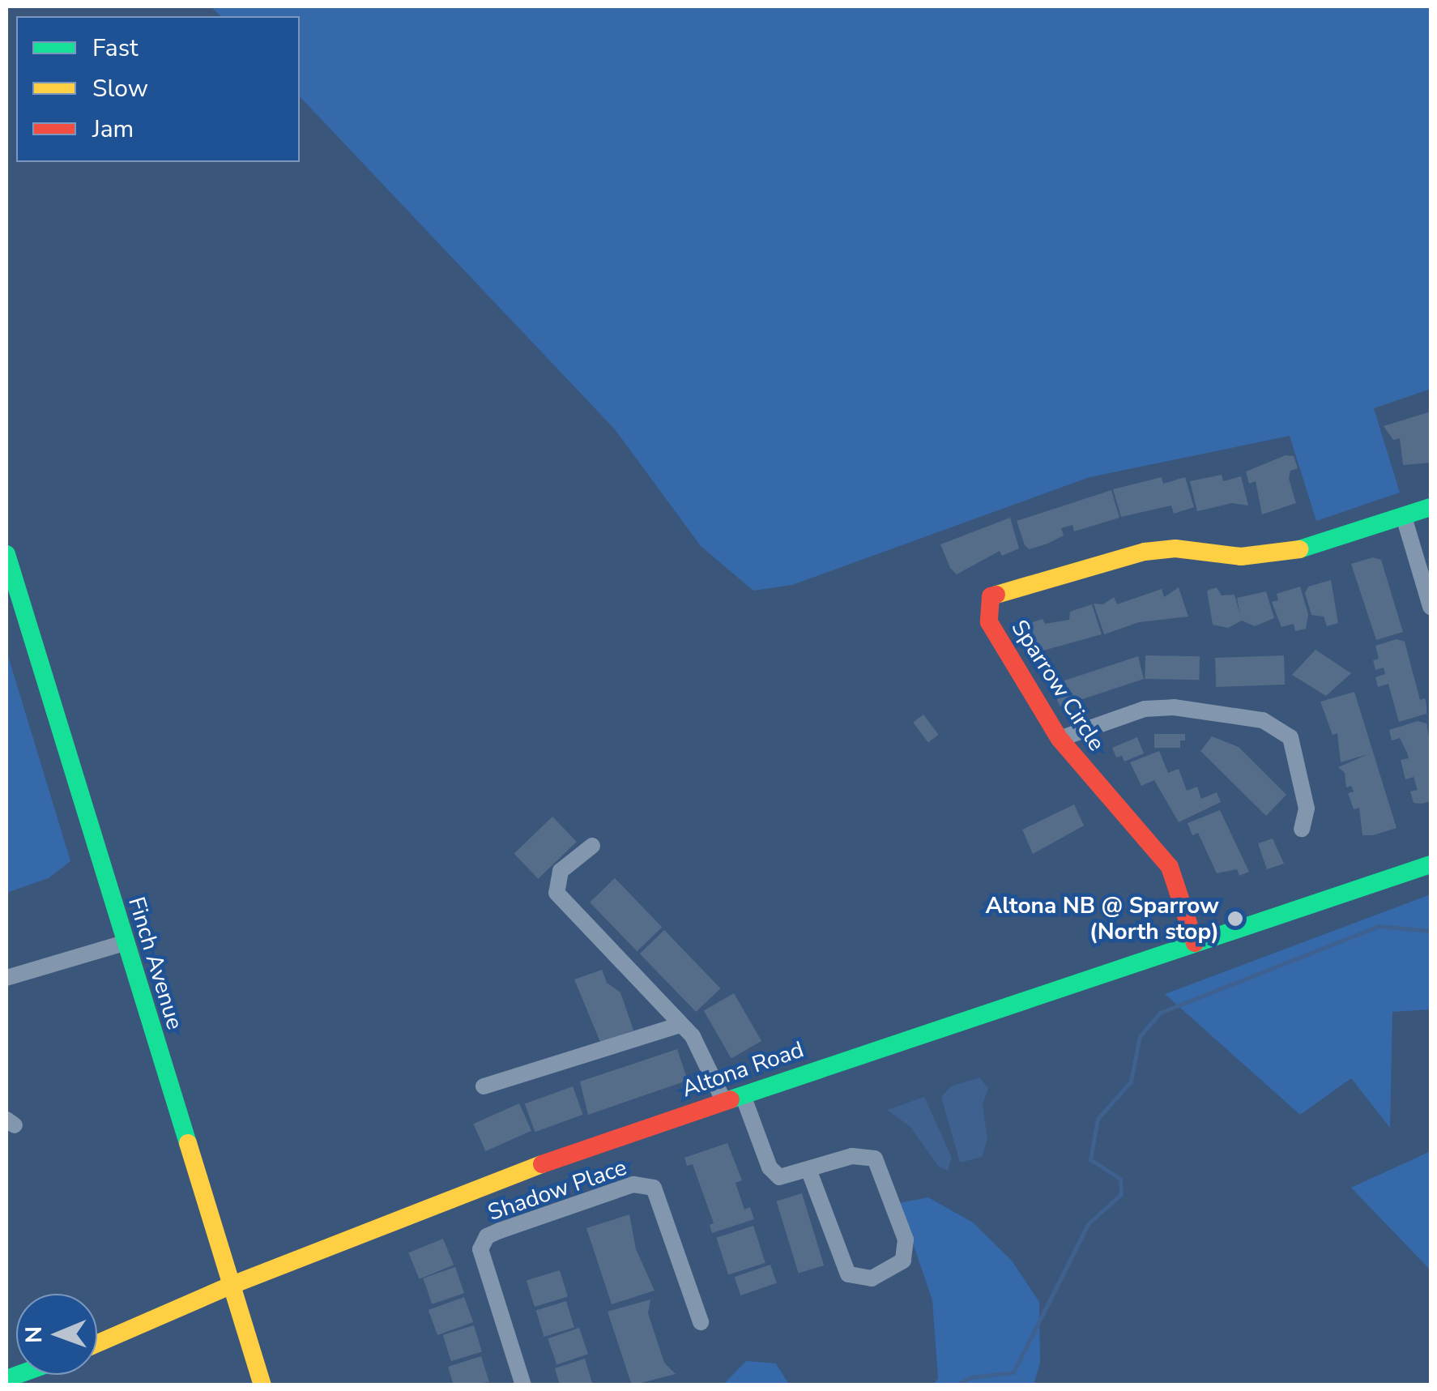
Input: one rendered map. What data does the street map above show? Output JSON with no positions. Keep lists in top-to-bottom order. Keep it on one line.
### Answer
{"streets":{"main road":["Sparrow Circle","Finch Avenue","Altona Road"],"street":["Shadow Place"]},"crossings":[["Sparrow Circle","Altona Road"],["Finch Avenue","Altona Road"]],"places":["Altona NB @ Sparrow (North stop)"],"legend":["Fast","Slow","Jam"],"north":"left"}
